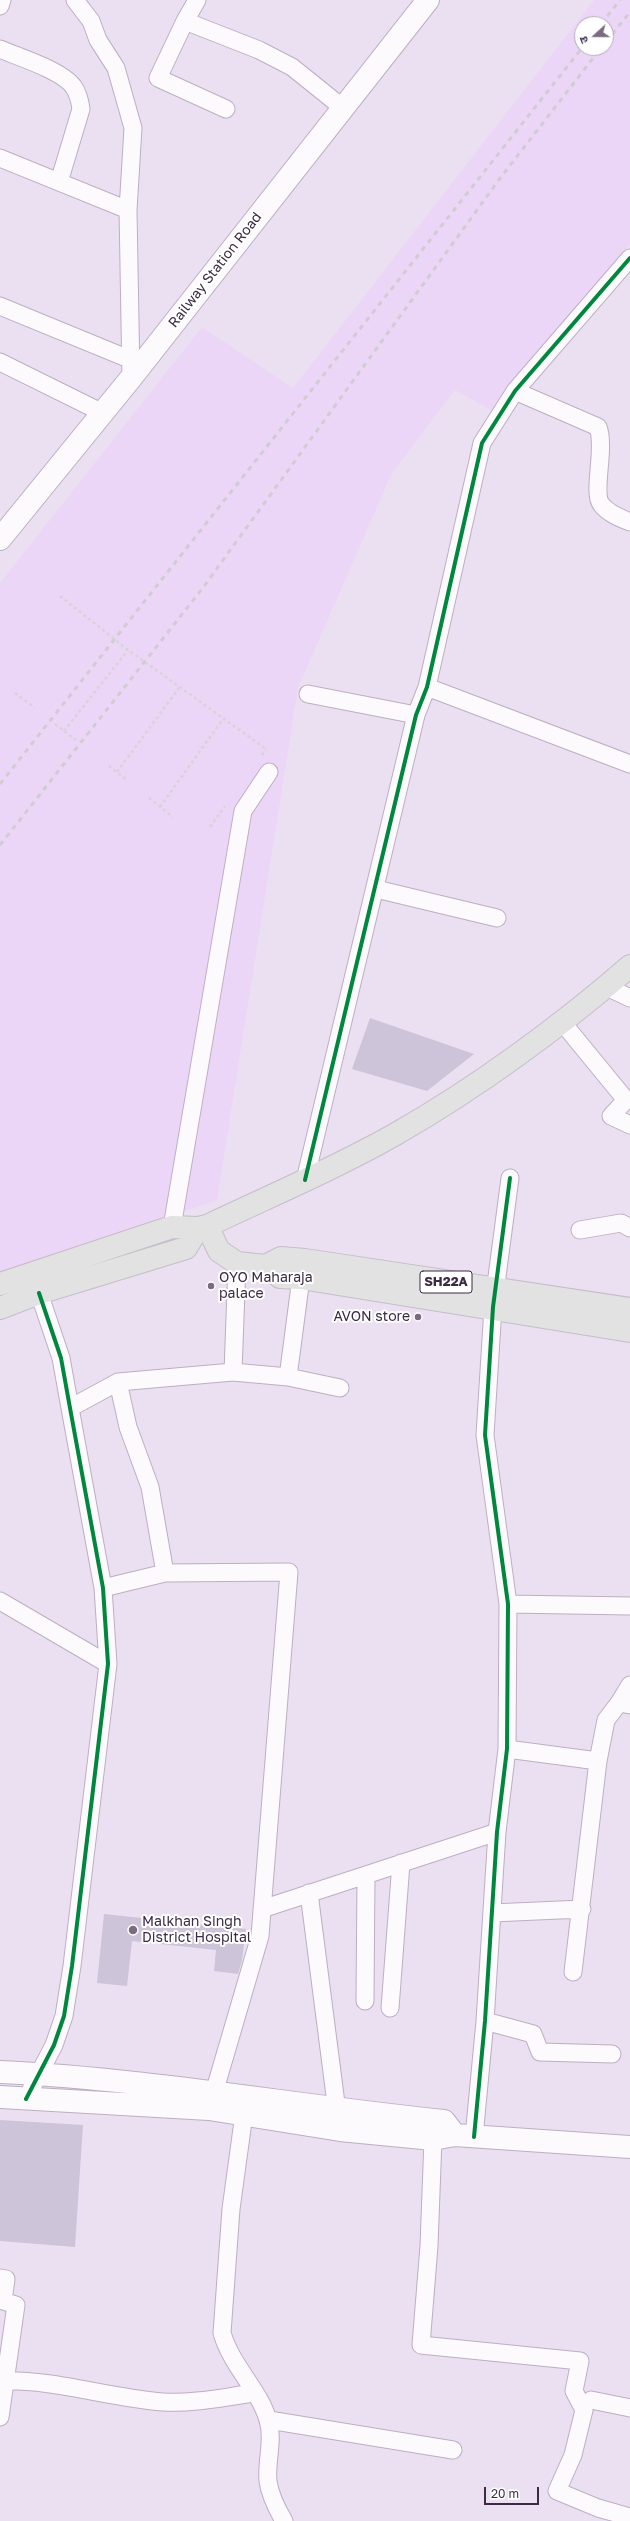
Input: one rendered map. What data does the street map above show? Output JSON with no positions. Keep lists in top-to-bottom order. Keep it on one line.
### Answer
{"streets":{"main road":["SH22A"],"street":["Railway Station Road"]},"places":["OYO Maharaja palace","AVON store","Malkhan Singh District Hospital"],"scale_bar":"20 m","north":"left"}
